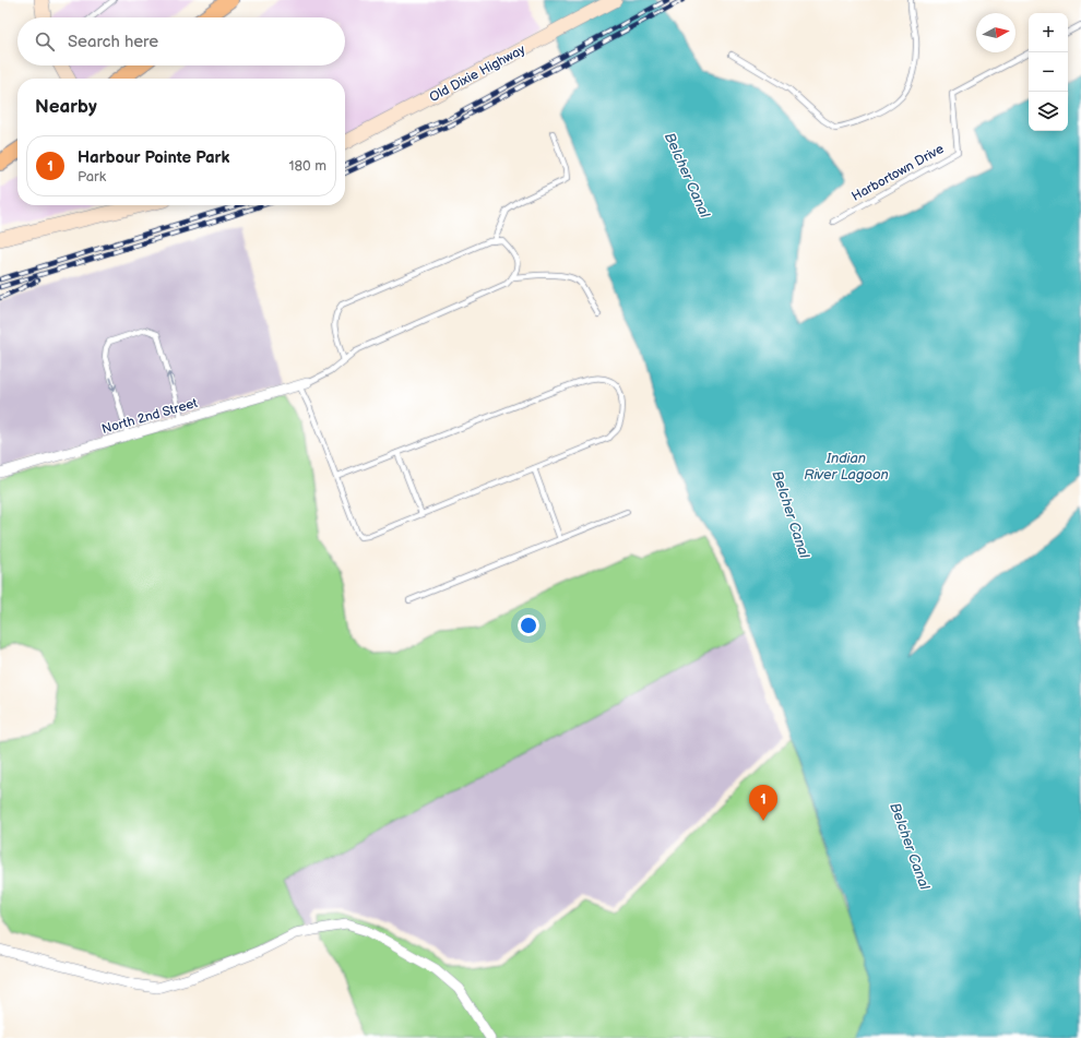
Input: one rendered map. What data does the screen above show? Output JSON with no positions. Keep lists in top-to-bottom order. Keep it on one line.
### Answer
{"streets":{"street":["Old Dixie Highway","North 2nd Street"],"lane":["Harbortown Drive"]},"water":["Belcher Canal","Indian River Lagoon"],"north":"right","page":{"map_buttons":["+","−"],"search":"Search here","heading":"Nearby","list":[{"mark":"1","name":"Harbour Pointe Park","note":"Park","value":"180 m"}],"pins":"1"}}
